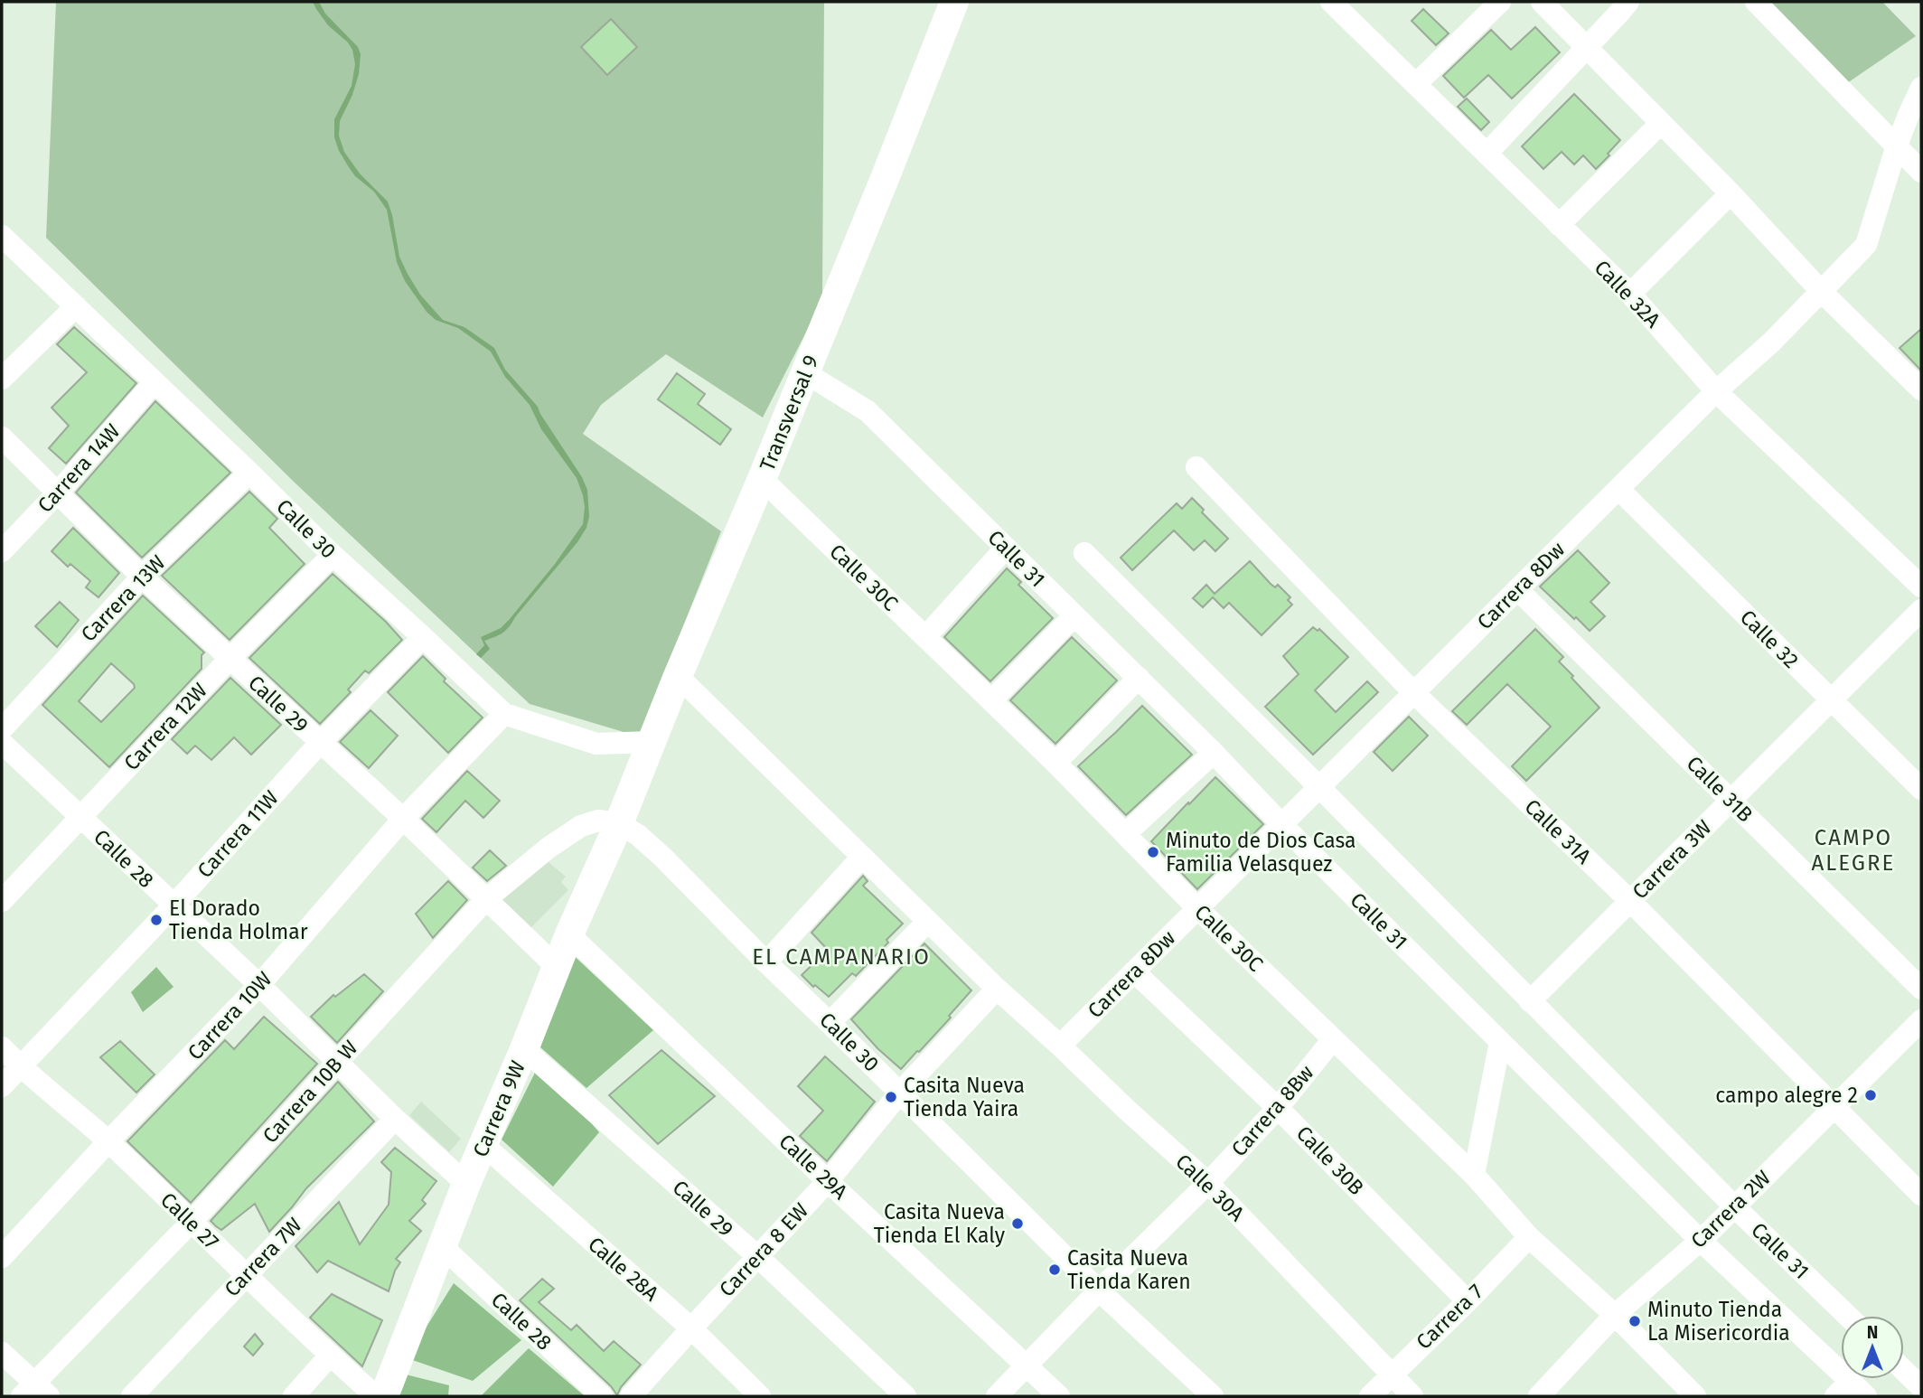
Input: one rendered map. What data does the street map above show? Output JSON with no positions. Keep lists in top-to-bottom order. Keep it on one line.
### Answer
{"streets":{"main road":["Transversal 9","Carrera 9W"],"street":["Calle 32A","Carrera 14W","Calle 30","Calle 31","Calle 30C","Carrera 8Dw","Carrera 13W","Calle 32","Calle 29","Carrera 12W","Calle 31B","Calle 31A","Carrera 11W","Calle 28","Carrera 3W","Carrera 10W","Carrera 10B W","Carrera 8Bw","Calle 30B","Calle 29A","Calle 30A","Carrera 2W","Calle 27","Carrera 8 EW","Carrera 7W","Calle 28A","Carrera 7"]},"crossings":[["Calle 32A","Carrera 8Dw"],["Transversal 9","Calle 30"],["Transversal 9","Calle 31"],["Transversal 9","Calle 30C"],["Transversal 9","Carrera 10B W"],["Transversal 9","Carrera 9W"],["Transversal 9","Calle 30A"],["Carrera 14W","Calle 30"],["Carrera 14W","Calle 29"],["Calle 30","Carrera 13W"],["Calle 30","Carrera 12W"],["Calle 30","Carrera 11W"],["Calle 30","Carrera 10W"],["Calle 30","Carrera 10B W"],["Calle 30","Carrera 9W"],["Calle 30","Carrera 8Bw"],["Calle 30","Carrera 8 EW"],["Calle 31","Carrera 8Dw"],["Calle 31","Carrera 3W"],["Calle 31","Carrera 2W"],["Calle 30C","Carrera 8Dw"],["Calle 30C","Carrera 8Bw"],["Calle 30C","Carrera 2W"],["Calle 30C","Carrera 7"],["Carrera 8Dw","Calle 32"],["Carrera 8Dw","Calle 31B"],["Carrera 8Dw","Calle 31A"],["Carrera 8Dw","Calle 30B"],["Carrera 8Dw","Calle 30A"],["Carrera 13W","Calle 29"],["Calle 32","Carrera 3W"],["Calle 29","Carrera 12W"],["Calle 29","Carrera 11W"],["Calle 29","Carrera 10W"],["Calle 29","Carrera 10B W"],["Calle 29","Carrera 9W"],["Calle 29","Carrera 8 EW"],["Carrera 12W","Calle 28"],["Calle 31B","Carrera 3W"],["Calle 31A","Carrera 3W"],["Calle 31A","Carrera 2W"],["Carrera 11W","Calle 28"],["Carrera 11W","Calle 27"],["Calle 28","Carrera 10W"],["Calle 28","Carrera 10B W"],["Calle 28","Carrera 9W"],["Calle 28","Carrera 7W"],["Carrera 10W","Calle 27"],["Carrera 10B W","Carrera 9W"],["Carrera 10B W","Calle 27"],["Carrera 9W","Calle 29A"],["Carrera 9W","Calle 28A"],["Carrera 8Bw","Calle 30B"],["Carrera 8Bw","Calle 29A"],["Carrera 8Bw","Calle 30A"],["Calle 30B","Carrera 7"],["Calle 29A","Carrera 8 EW"],["Calle 30A","Carrera 8 EW"],["Calle 30A","Carrera 7"],["Calle 27","Carrera 7W"],["Carrera 8 EW","Calle 28A"]],"districts":["CAMPO ALEGRE","EL CAMPANARIO"],"places":["Minuto de Dios Casa Familia Velasquez","El Dorado Tienda Holmar","campo alegre 2","Casita Nueva Tienda Yaira","Casita Nueva Tienda El Kaly","Casita Nueva Tienda Karen","Minuto Tienda La Misericordia"],"north":"top"}
